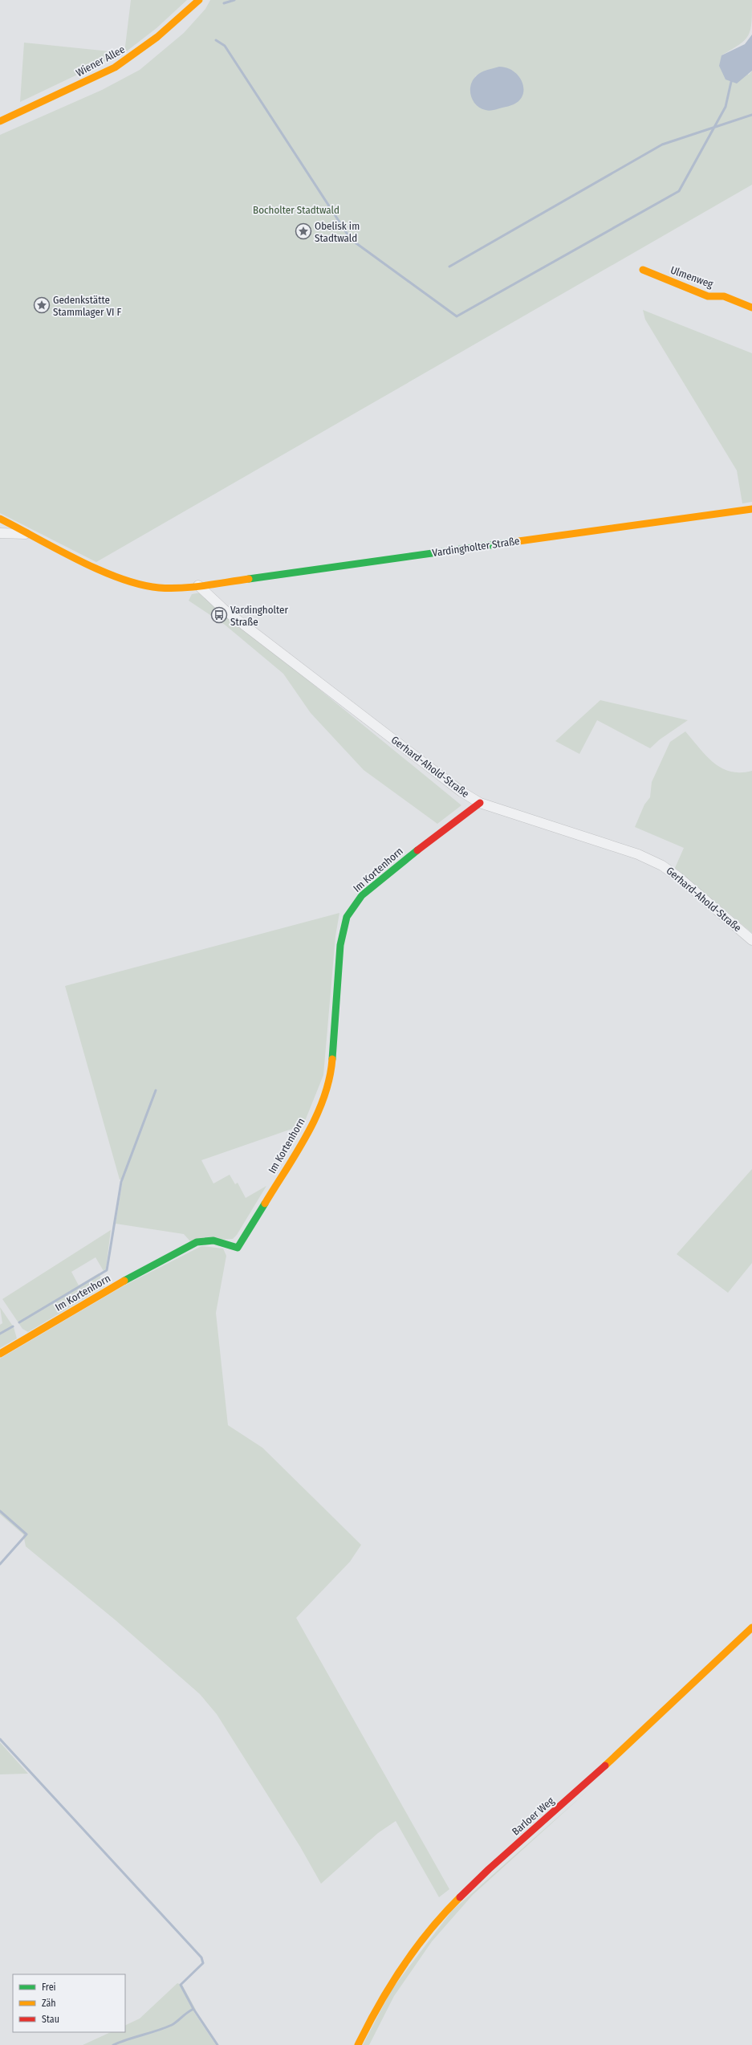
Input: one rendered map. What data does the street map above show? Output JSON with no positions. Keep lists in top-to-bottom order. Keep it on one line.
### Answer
{"streets":{"street":["Wiener Allee","Ulmenweg","Vardingholter Straße","Gerhard-Ahold-Straße","Im Kortenhorn","Barloer Weg"]},"crossings":[["Vardingholter Straße","Gerhard-Ahold-Straße"],["Gerhard-Ahold-Straße","Im Kortenhorn"]],"parks":["Bocholter Stadtwald"],"places":{"place":["Obelisk im Stadtwald","Gedenkstätte Stammlager VI F"],"bus stop":["Vardingholter Straße"]},"legend":["Frei","Zäh","Stau"]}
